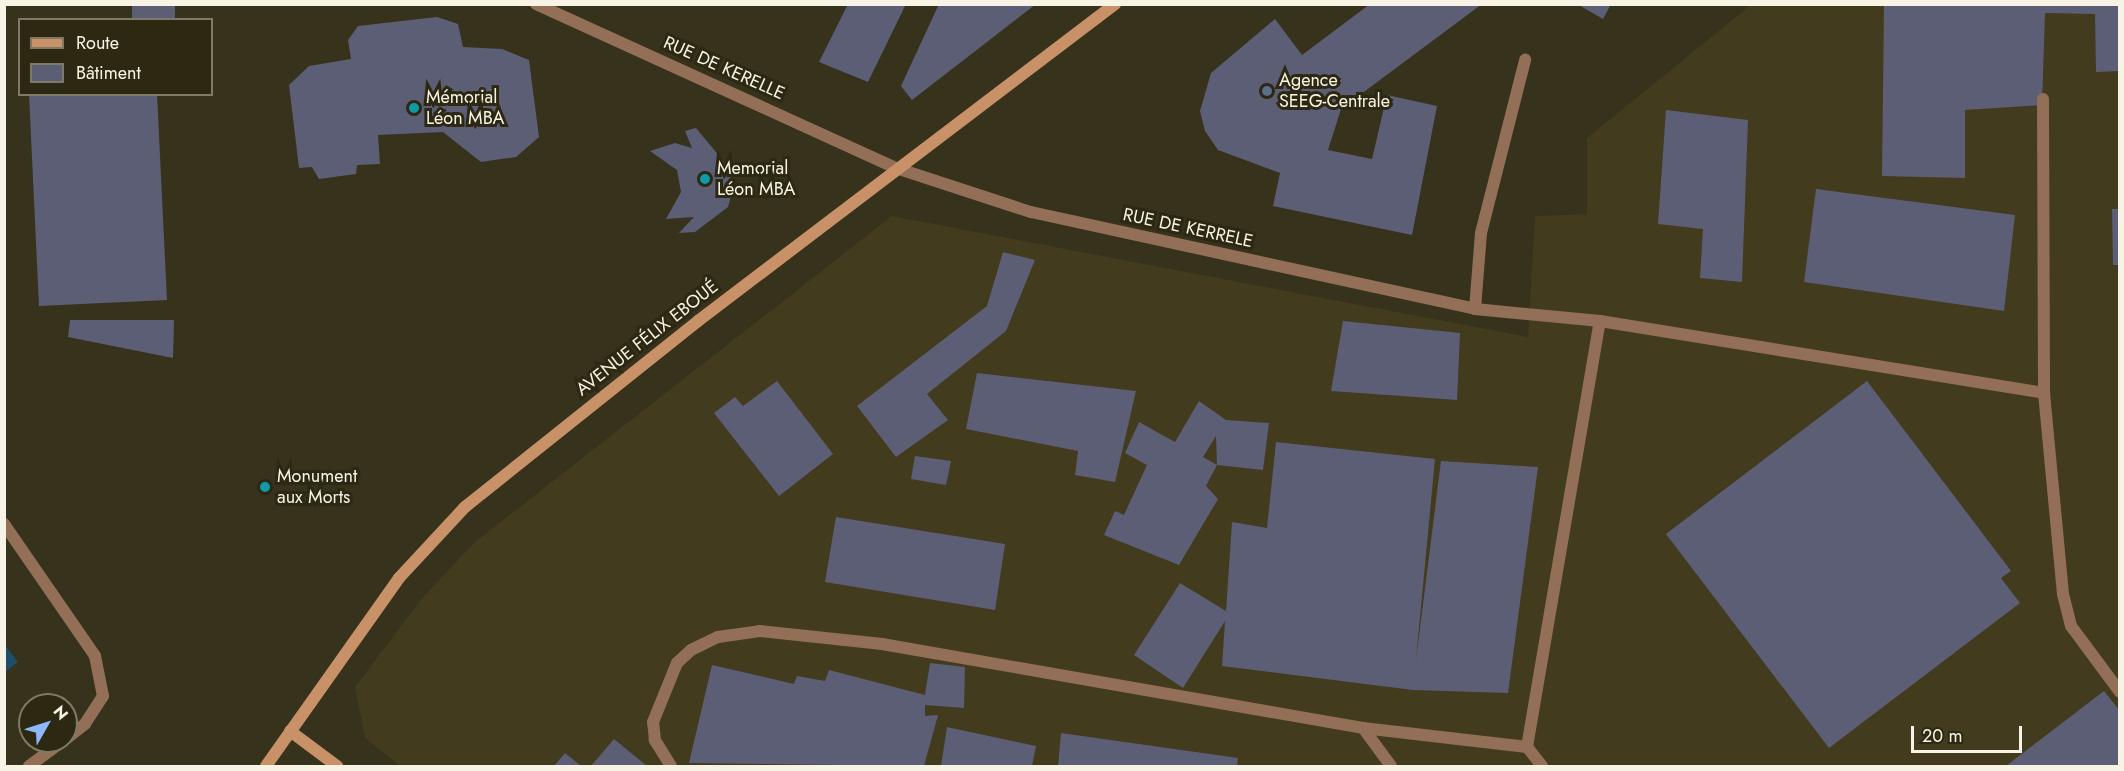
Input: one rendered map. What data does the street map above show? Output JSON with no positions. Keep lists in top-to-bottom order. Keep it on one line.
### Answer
{"streets":{"main road":["AVENUE FÉLIX EBOUÉ"],"street":["RUE DE KERELLE","RUE DE KERRELE"]},"crossings":[["RUE DE KERELLE","RUE DE KERRELE"],["RUE DE KERELLE","AVENUE FÉLIX EBOUÉ"],["RUE DE KERRELE","AVENUE FÉLIX EBOUÉ"]],"places":["Agence SEEG-Centrale","Mémorial Léon MBA","Memorial Léon MBA","Monument aux Morts"],"legend":["Route","Bâtiment"],"scale_bar":"20 m","north":"top right"}
